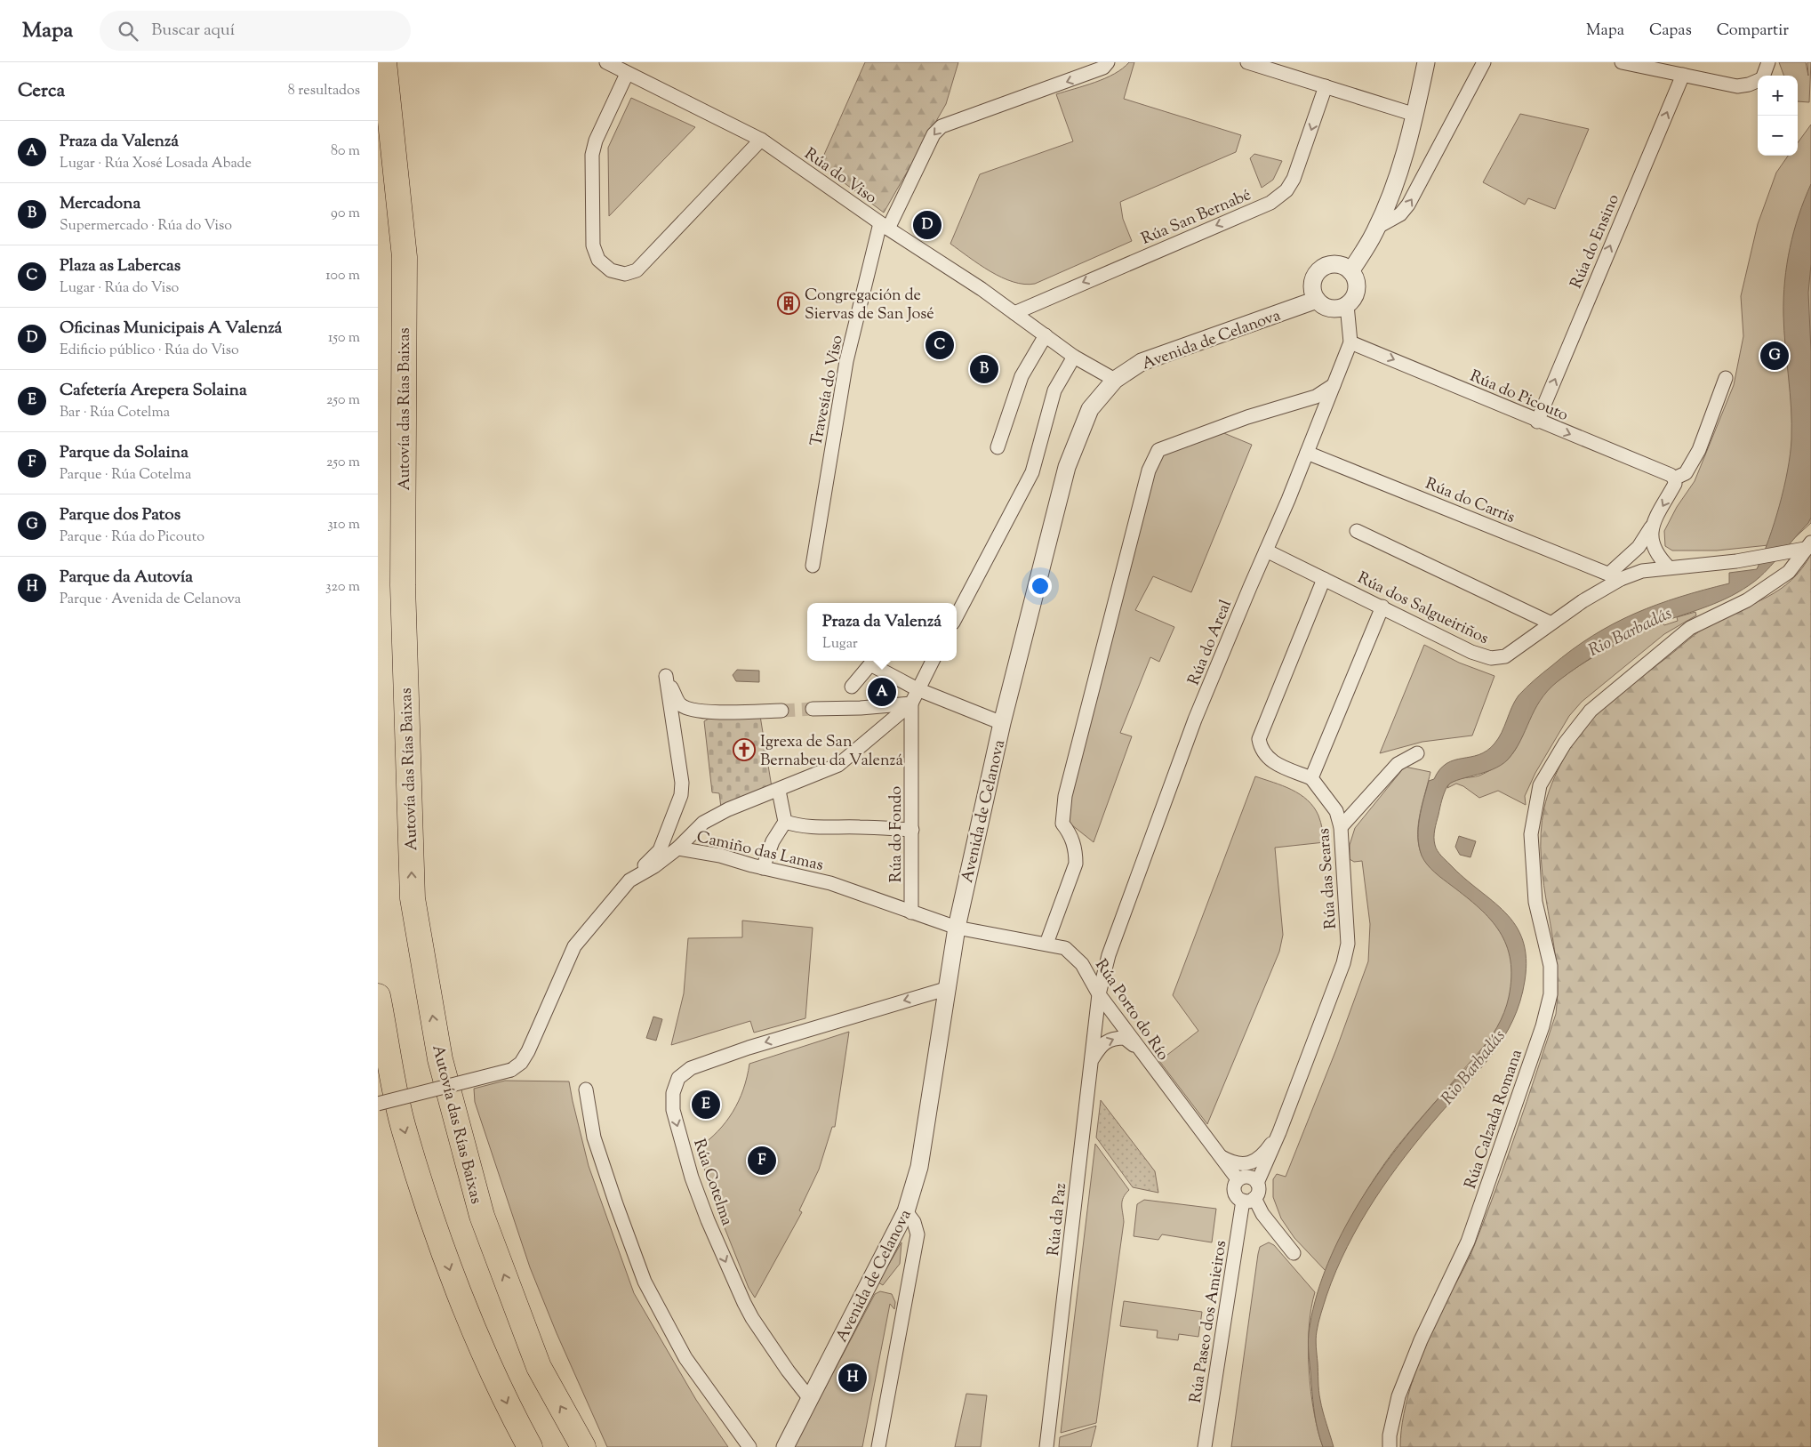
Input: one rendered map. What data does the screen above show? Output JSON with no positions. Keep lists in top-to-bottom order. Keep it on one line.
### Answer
{"streets":{"highway":["Autovía das Rías Baixas"],"street":["Rúa do Viso","Rúa San Bernabé","Rúa do Ensino","Avenida de Celanova","Travesía do Viso","Rúa do Picouto","Rúa do Carris","Rúa dos Salgueiriños","Rúa do Areal","Rúa do Fondo","Camiño das Lamas","Rúa das Searas","Rúa Porto do Río","Rúa Calzada Romana","Rúa Cotelma","Rúa da Paz","Rúa Paseo dos Amieiros"]},"crossings":[["Rúa do Viso","Rúa San Bernabé"],["Rúa do Viso","Avenida de Celanova"],["Rúa do Viso","Travesía do Viso"],["Rúa do Ensino","Rúa do Picouto"],["Avenida de Celanova","Rúa do Areal"],["Avenida de Celanova","Camiño das Lamas"],["Avenida de Celanova","Rúa Porto do Río"],["Avenida de Celanova","Rúa Cotelma"],["Rúa do Picouto","Rúa do Areal"],["Rúa do Carris","Rúa dos Salgueiriños"],["Rúa do Carris","Rúa do Areal"],["Rúa dos Salgueiriños","Rúa do Areal"],["Rúa dos Salgueiriños","Rúa Calzada Romana"],["Rúa do Areal","Rúa Porto do Río"],["Rúa do Areal","Rúa da Paz"],["Rúa do Fondo","Camiño das Lamas"],["Camiño das Lamas","Rúa Porto do Río"],["Rúa das Searas","Rúa Porto do Río"],["Rúa das Searas","Rúa Paseo dos Amieiros"],["Rúa Porto do Río","Rúa da Paz"],["Rúa Porto do Río","Rúa Paseo dos Amieiros"]],"one_way":["Rúa San Bernabé","Rúa do Ensino","Travesía do Viso","Rúa do Picouto"],"water":["Rio Barbadás"],"places":{"building":["Congregación de Siervas de San José"],"church":["Igrexa de San Bernabeu da Valenzá"]},"page":{"header":"Mapa","search":"Buscar aquí","nav":["Mapa","Capas","Compartir"],"heading":["Cerca","8 resultados"],"map_buttons":["+","−"],"list":[{"mark":"A","name":"Praza da Valenzá","note":"Lugar · Rúa Xosé Losada Abade","value":"80 m"},{"mark":"B","name":"Mercadona","note":"Supermercado · Rúa do Viso","value":"90 m"},{"mark":"C","name":"Plaza as Labercas","note":"Lugar · Rúa do Viso","value":"100 m"},{"mark":"D","name":"Oficinas Municipais A Valenzá","note":"Edificio público · Rúa do Viso","value":"150 m"},{"mark":"E","name":"Cafetería Arepera Solaina","note":"Bar · Rúa Cotelma","value":"250 m"},{"mark":"F","name":"Parque da Solaina","note":"Parque · Rúa Cotelma","value":"250 m"},{"mark":"G","name":"Parque dos Patos","note":"Parque · Rúa do Picouto","value":"310 m"},{"mark":"H","name":"Parque da Autovía","note":"Parque · Avenida de Celanova","value":"320 m"}],"pins":["D","C","G","B","A","E","F","H"],"popup":["Praza da Valenzá","Lugar"]}}
